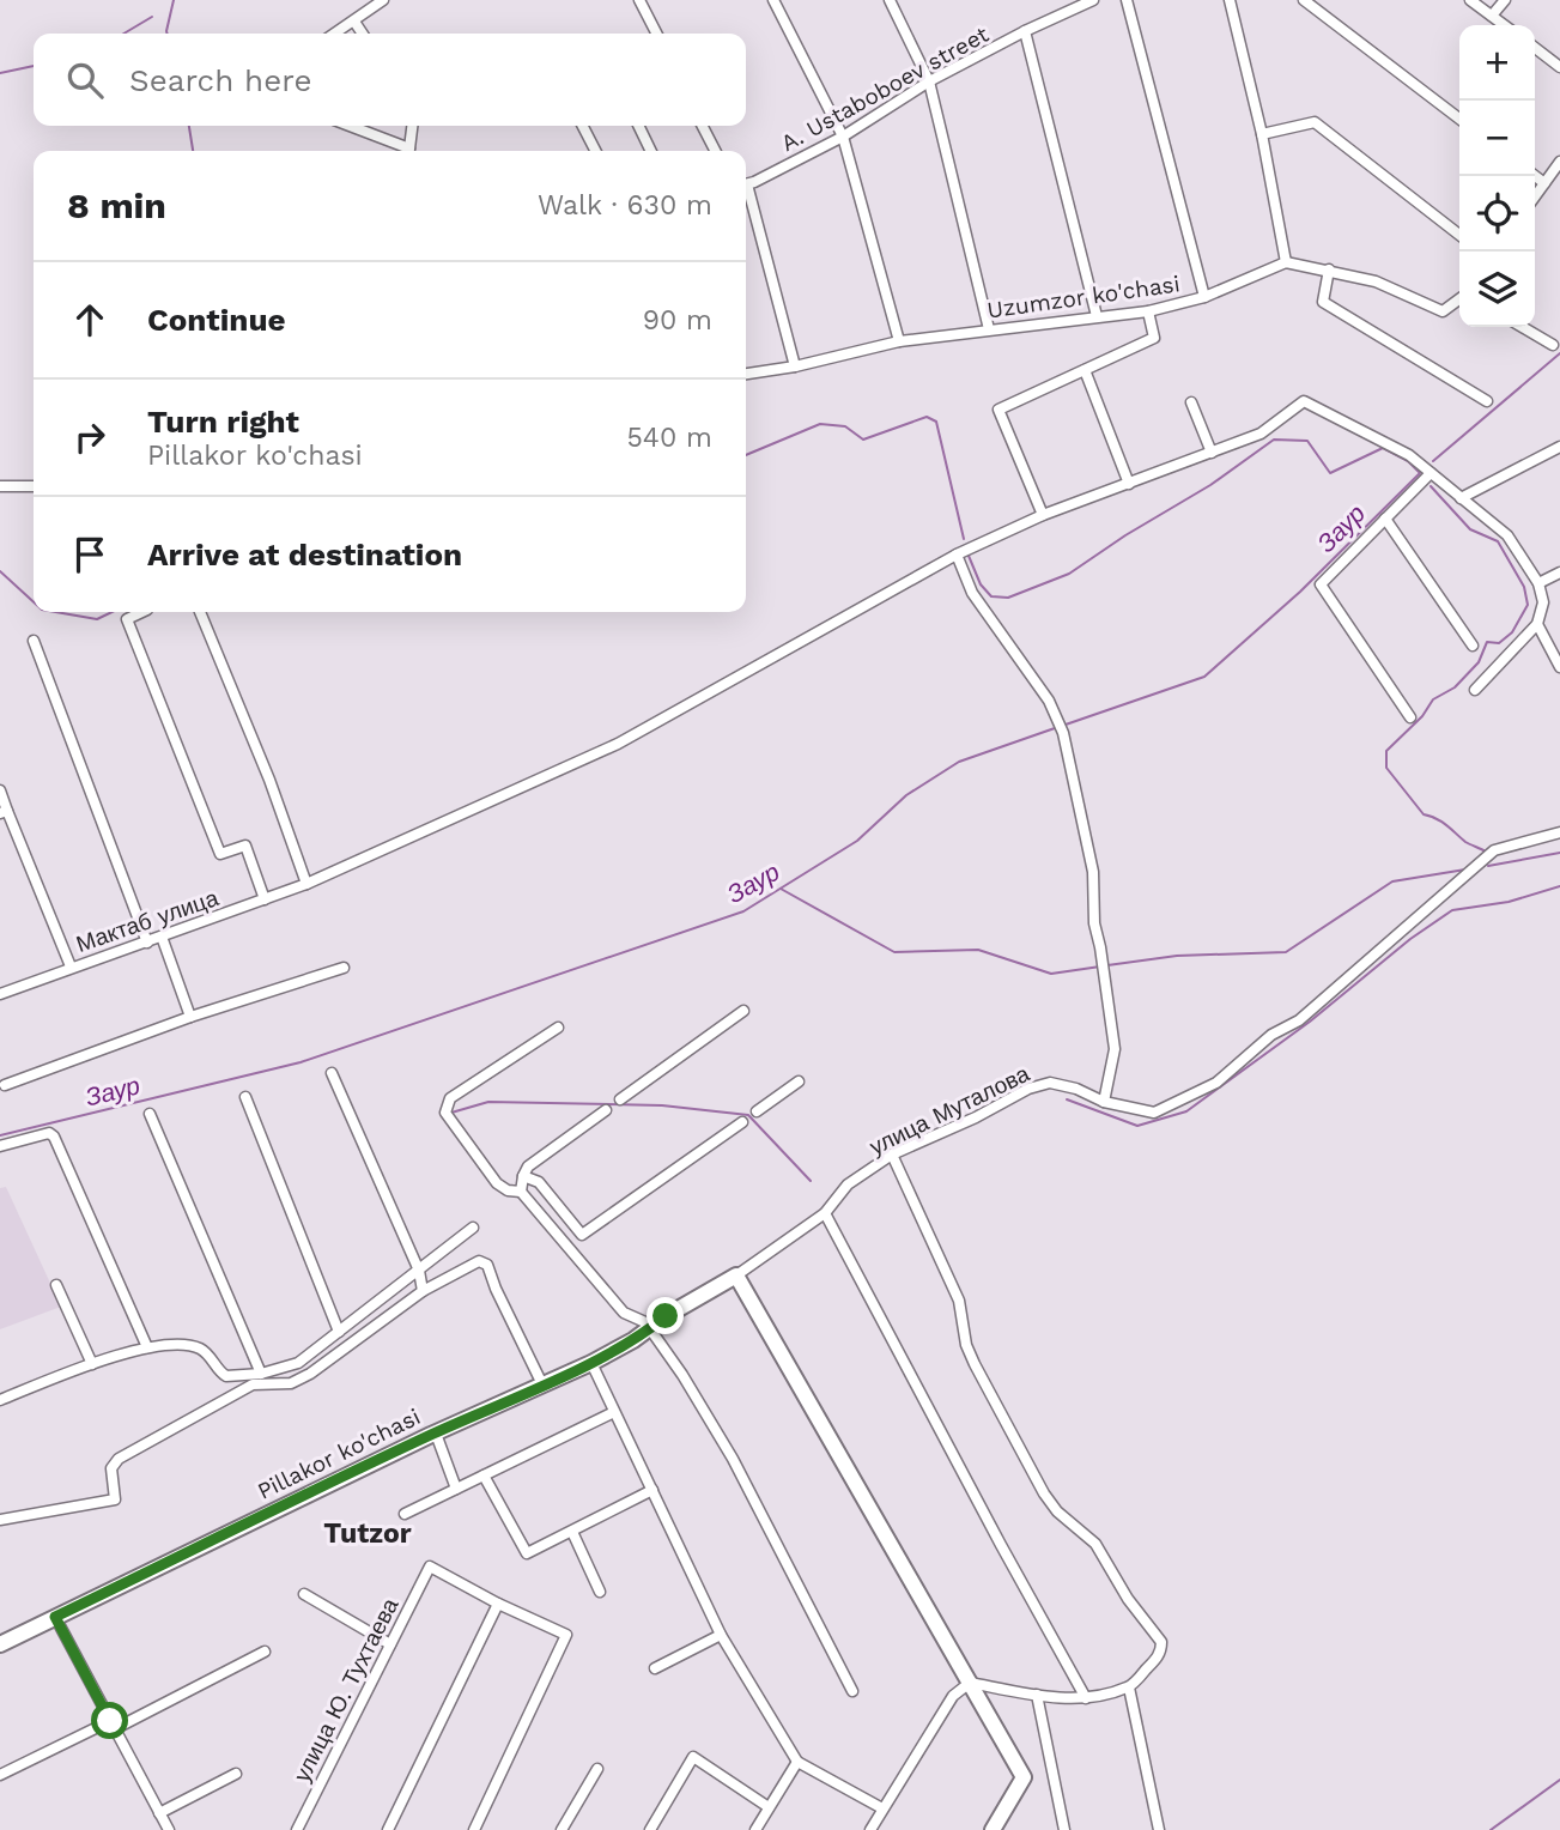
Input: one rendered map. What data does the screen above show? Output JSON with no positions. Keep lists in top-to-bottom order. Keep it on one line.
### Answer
{"streets":{"street":["A. Ustaboboev street","Uzumzor ko'chasi","Мактаб улица","улица Муталова","Pillakor ko'chasi","улица Ю. Тухтаева"]},"crossings":[["улица Муталова","Pillakor ko'chasi"]],"districts":["Tutzor"],"water":["Заур"],"page":{"map_buttons":["+","−"],"search":"Search here","heading":["8 min","Walk · 630 m"],"list":[["Continue","90 m"],["Turn right","Pillakor ko'chasi","540 m"],"Arrive at destination"]}}
